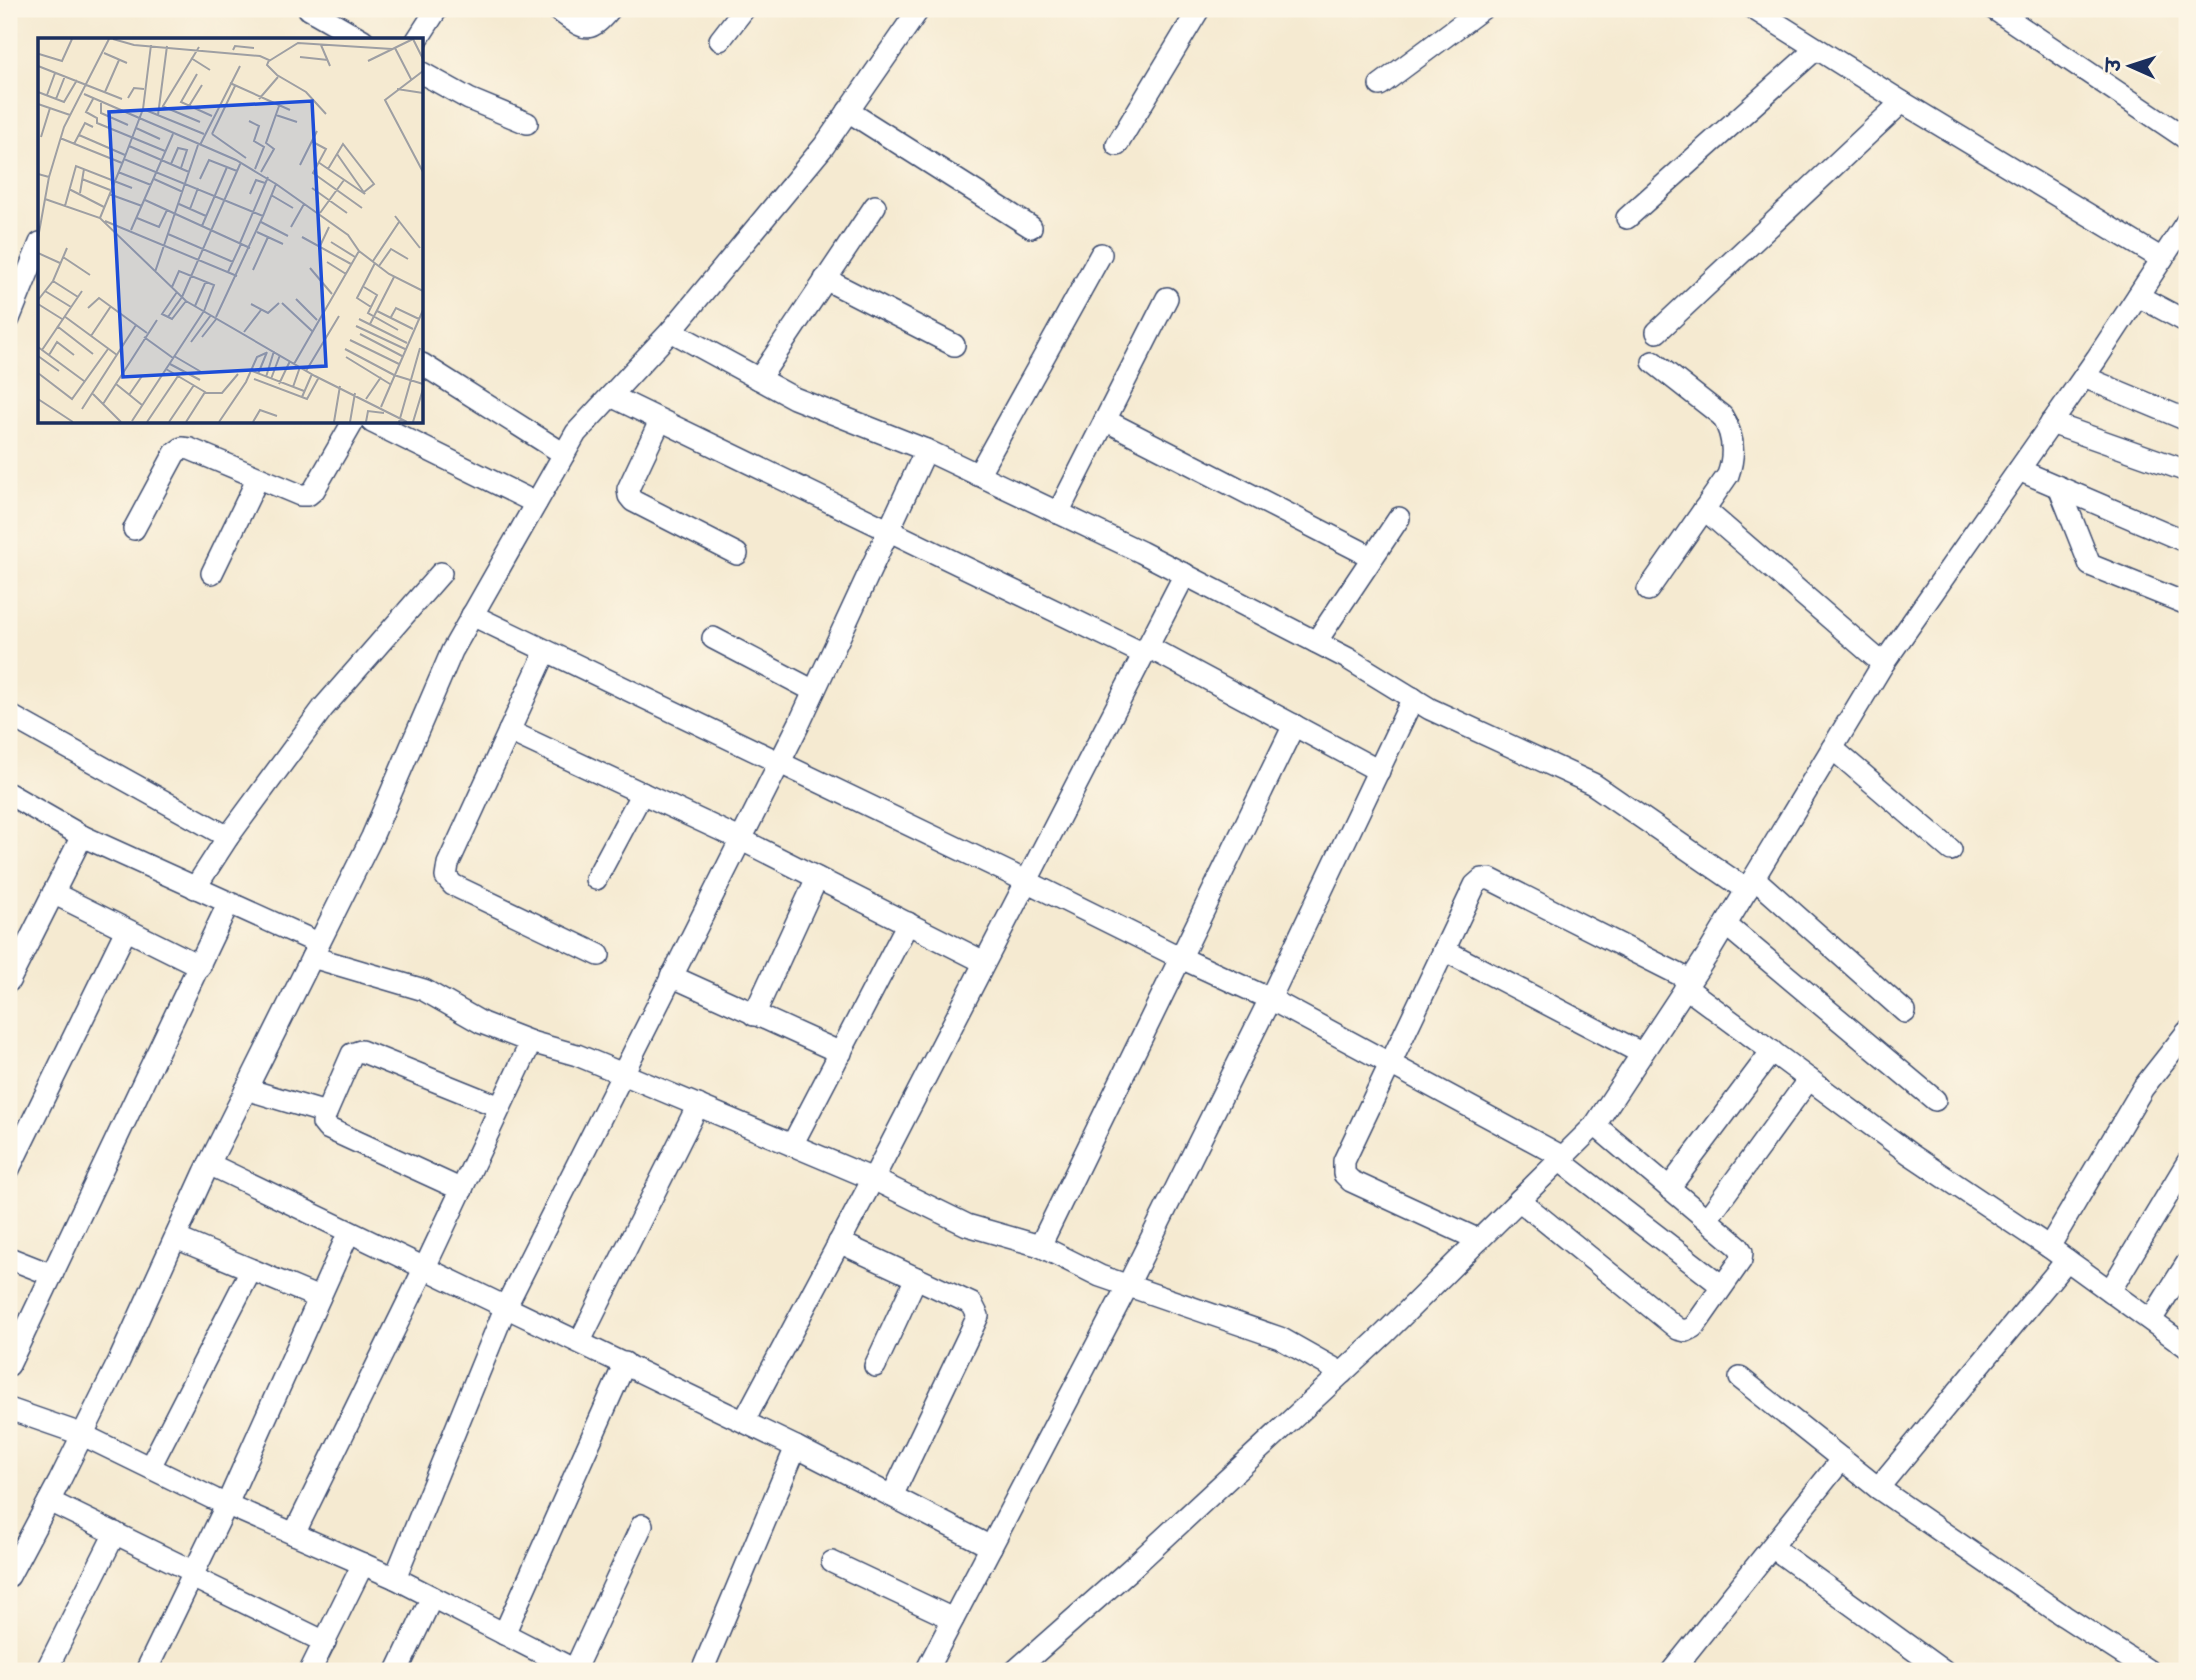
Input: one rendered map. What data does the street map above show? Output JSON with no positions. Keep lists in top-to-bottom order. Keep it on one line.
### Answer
{"north":"left"}
